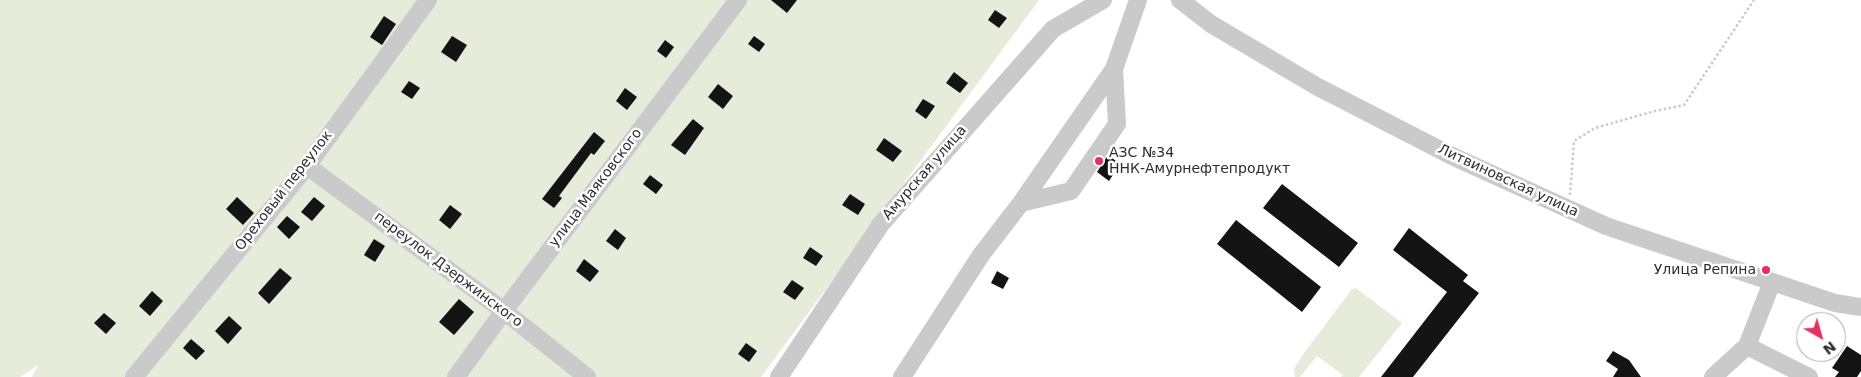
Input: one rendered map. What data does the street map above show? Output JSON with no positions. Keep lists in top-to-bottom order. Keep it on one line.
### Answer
{"streets":{"street":["Амурская улица","Литвиновская улица","улица Маяковского","Ореховый переулок","переулок Дзержинского"]},"crossings":[["улица Маяковского","переулок Дзержинского"],["Ореховый переулок","переулок Дзержинского"]],"places":["АЗС №34 ННК-Амурнефтепродукт","Улица Репина"],"north":"bottom right"}
